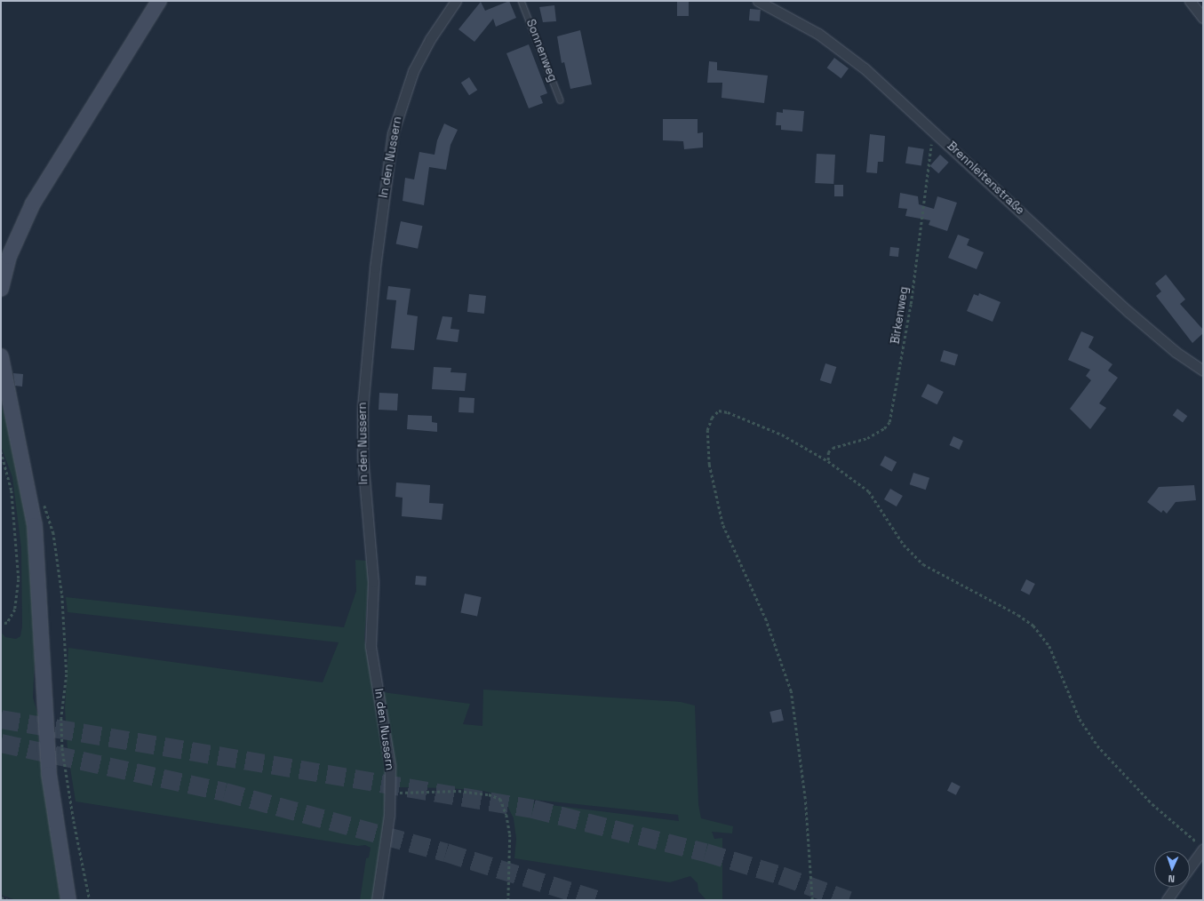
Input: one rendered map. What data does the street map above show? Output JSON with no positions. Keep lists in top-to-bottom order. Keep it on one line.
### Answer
{"streets":{"street":["In den Nussern","Brennleitenstraße"],"lane":["Sonnenweg"],"path":["Birkenweg"]},"crossings":[["Brennleitenstraße","Birkenweg"]],"north":"bottom"}
